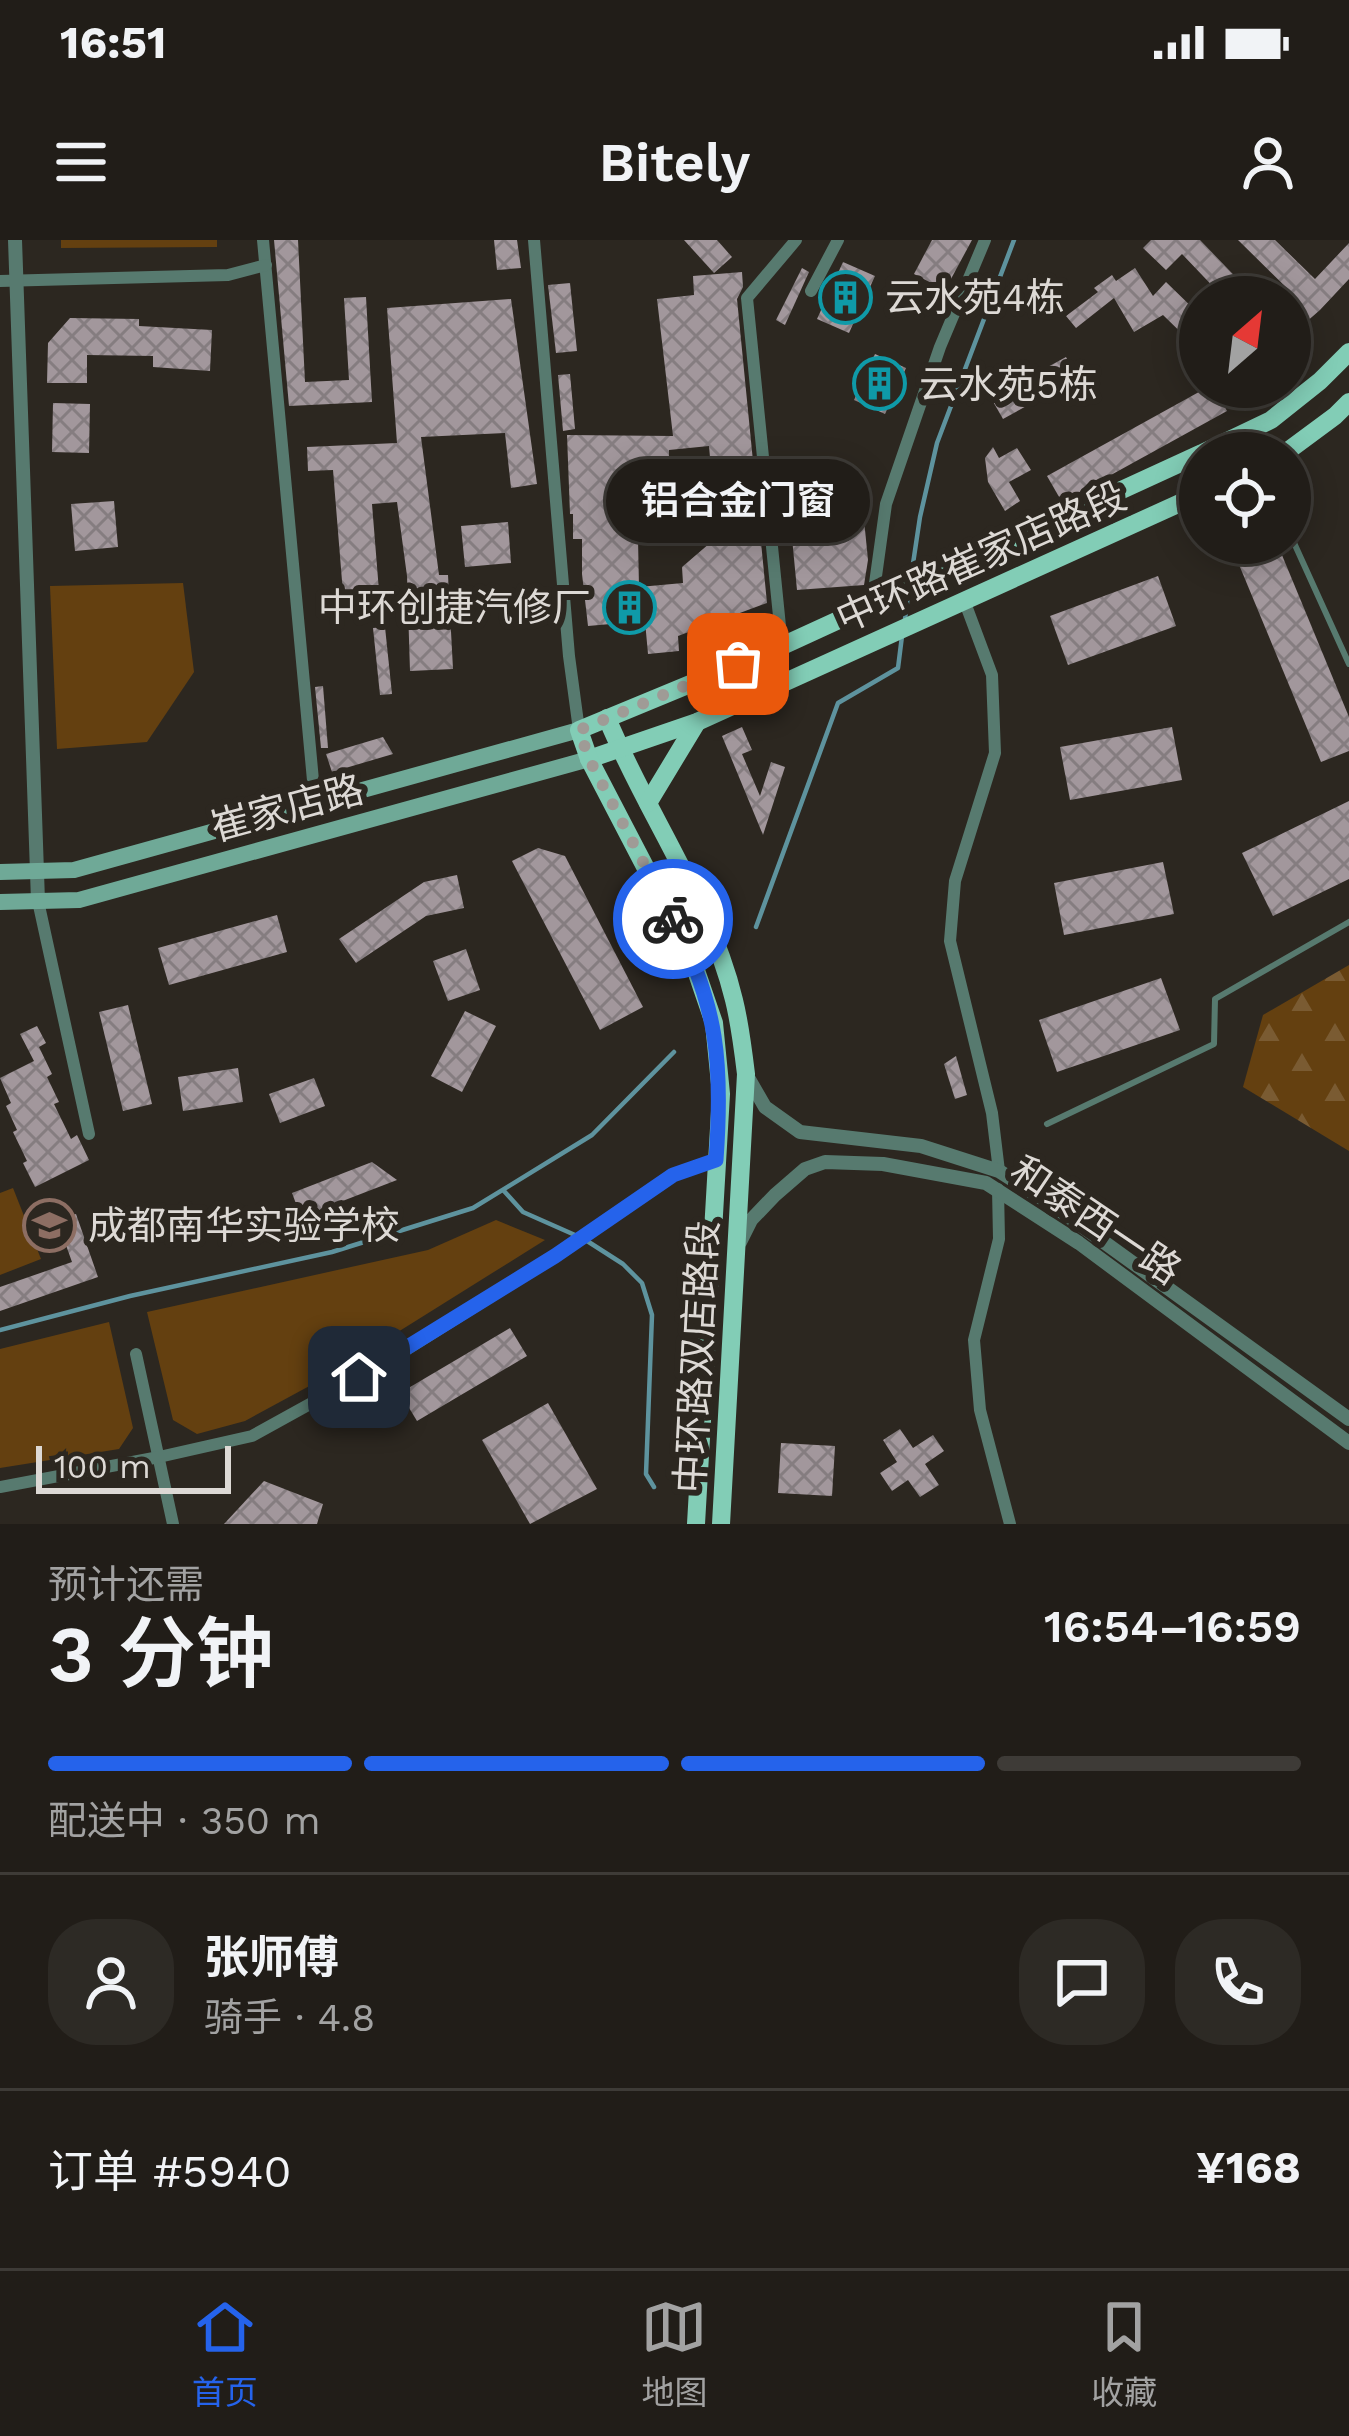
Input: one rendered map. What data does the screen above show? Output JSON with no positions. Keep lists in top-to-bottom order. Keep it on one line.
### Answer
{"streets":{"main road":["中环路崔家店路段","崔家店路","中环路双店路段"],"street":["和泰西一路"]},"crossings":[["中环路崔家店路段","崔家店路"],["中环路崔家店路段","中环路双店路段"],["崔家店路","中环路双店路段"],["和泰西一路","中环路双店路段"]],"places":{"building":["云水苑4栋","云水苑5栋","中环创捷汽修厂"],"other":["铝合金门窗"],"school or university":["成都南华实验学校"]},"scale_bar":"100 m","north":"top right","page":{"status":"16:51","header":"Bitely","bubble":"铝合金门窗","scale":"100 m","heading":["3 分钟","预计还需","16:54–16:59"],"panel":["张师傅","骑手 · 4.8","订单 #5940","¥168"],"bar":"配送中 · 350 m","tabs":["首页","地图","收藏"]}}
